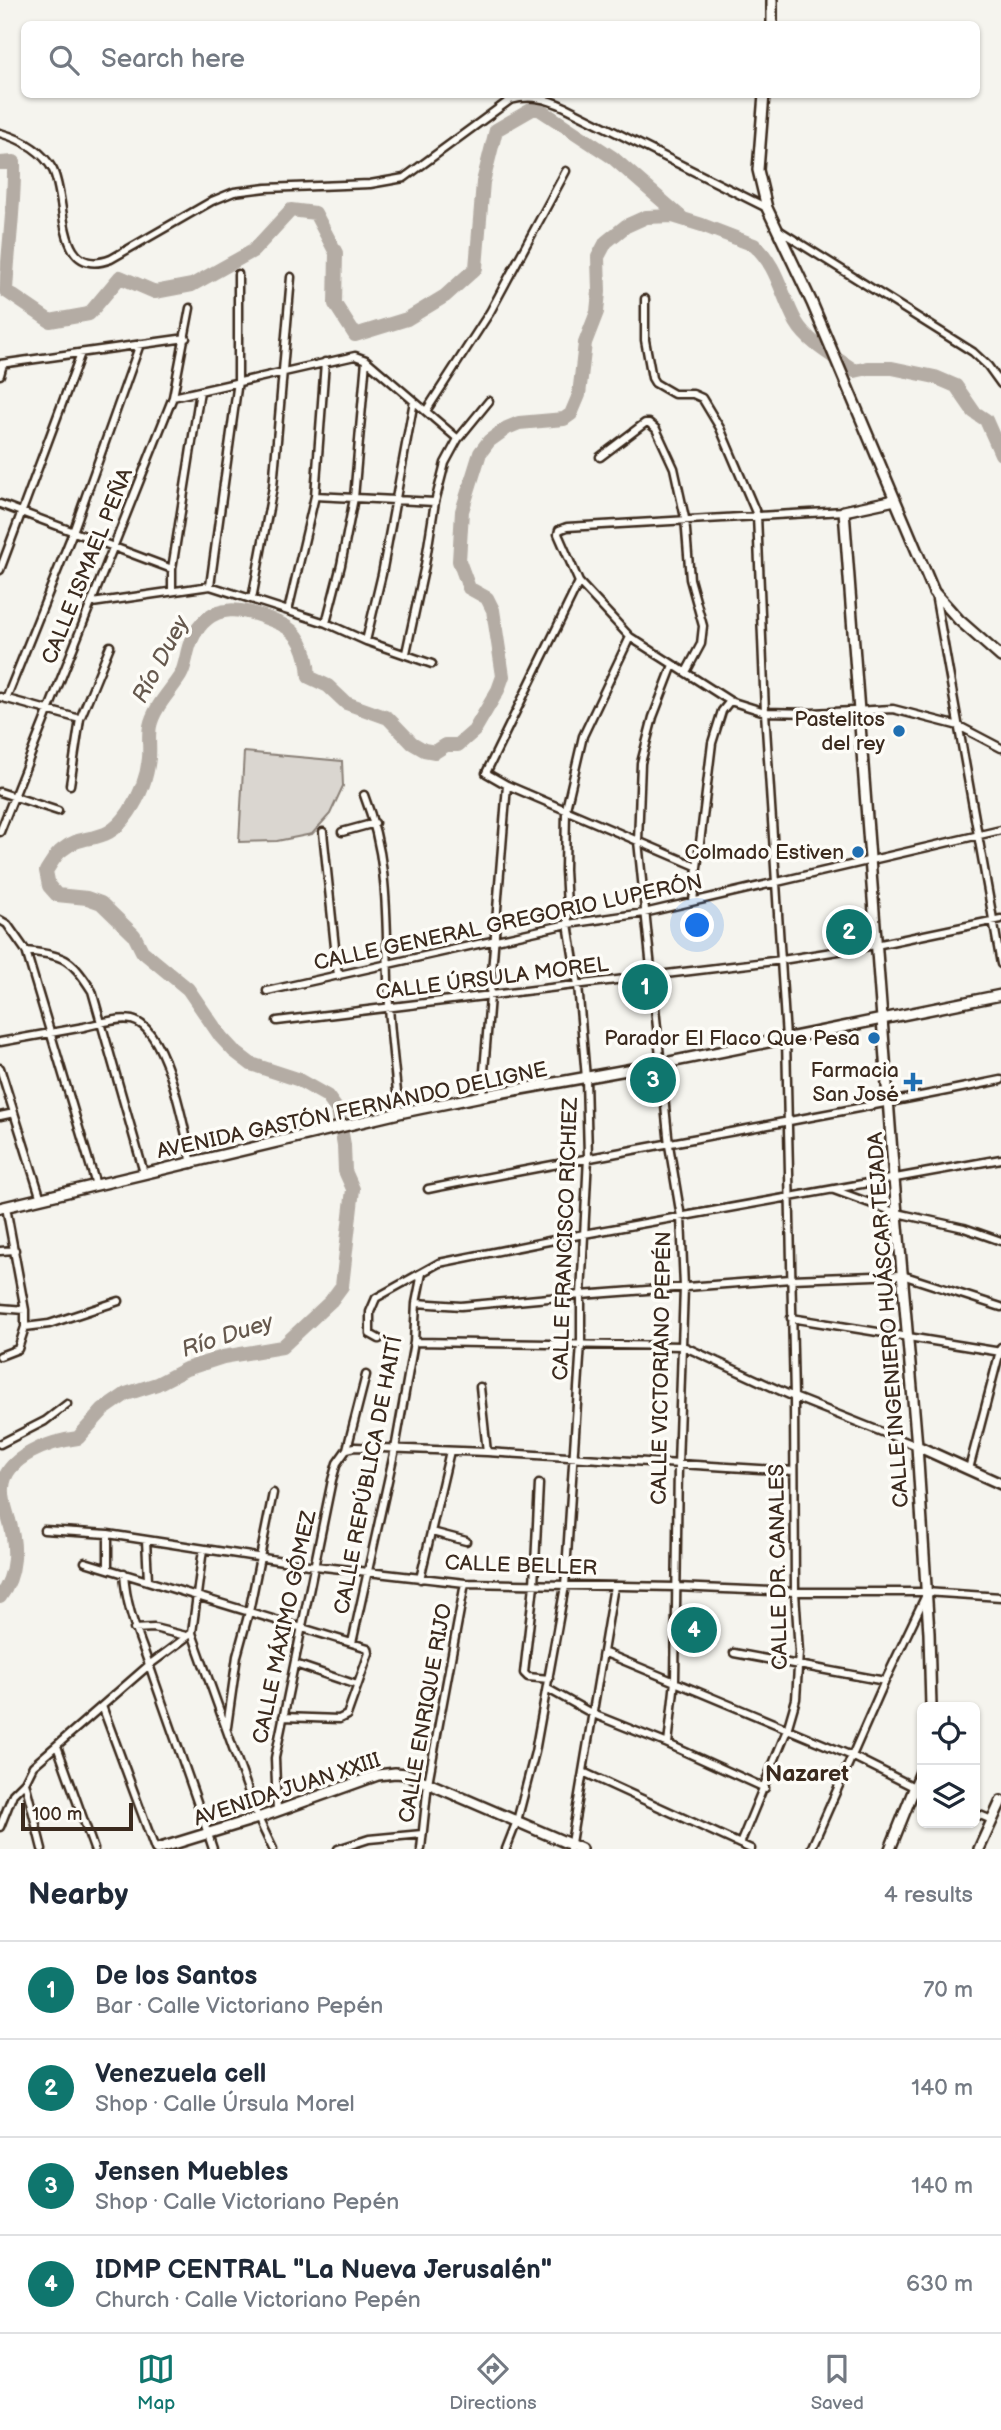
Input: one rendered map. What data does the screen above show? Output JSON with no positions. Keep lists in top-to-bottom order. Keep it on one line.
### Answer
{"streets":{"main road":["AVENIDA GASTÓN FERNANDO DELIGNE","CALLE INGENIERO HUÁSCAR TEJADA","AVENIDA JUAN XXIII"],"street":["CALLE ISMAEL PEÑA","CALLE GENERAL GREGORIO LUPERÓN","CALLE ÚRSULA MOREL","CALLE FRANCISCO RICHIEZ","CALLE VICTORIANO PEPÉN","CALLE REPÚBLICA DE HAITÍ","CALLE BELLER","CALLE DR. CANALES","CALLE MÁXIMO GÓMEZ","CALLE ENRIQUE RIJO"]},"crossings":[["CALLE GENERAL GREGORIO LUPERÓN","CALLE FRANCISCO RICHIEZ"],["CALLE GENERAL GREGORIO LUPERÓN","CALLE INGENIERO HUÁSCAR TEJADA"],["CALLE GENERAL GREGORIO LUPERÓN","CALLE VICTORIANO PEPÉN"],["CALLE GENERAL GREGORIO LUPERÓN","CALLE DR. CANALES"],["CALLE ÚRSULA MOREL","CALLE FRANCISCO RICHIEZ"],["CALLE ÚRSULA MOREL","CALLE INGENIERO HUÁSCAR TEJADA"],["CALLE ÚRSULA MOREL","CALLE VICTORIANO PEPÉN"],["CALLE ÚRSULA MOREL","CALLE DR. CANALES"],["AVENIDA GASTÓN FERNANDO DELIGNE","CALLE FRANCISCO RICHIEZ"],["AVENIDA GASTÓN FERNANDO DELIGNE","CALLE INGENIERO HUÁSCAR TEJADA"],["AVENIDA GASTÓN FERNANDO DELIGNE","CALLE VICTORIANO PEPÉN"],["AVENIDA GASTÓN FERNANDO DELIGNE","CALLE DR. CANALES"],["CALLE FRANCISCO RICHIEZ","CALLE BELLER"],["CALLE FRANCISCO RICHIEZ","AVENIDA JUAN XXIII"],["CALLE INGENIERO HUÁSCAR TEJADA","CALLE BELLER"],["CALLE VICTORIANO PEPÉN","CALLE BELLER"],["CALLE REPÚBLICA DE HAITÍ","CALLE BELLER"],["CALLE BELLER","CALLE DR. CANALES"],["CALLE BELLER","CALLE MÁXIMO GÓMEZ"],["CALLE BELLER","CALLE ENRIQUE RIJO"],["CALLE MÁXIMO GÓMEZ","AVENIDA JUAN XXIII"],["CALLE ENRIQUE RIJO","AVENIDA JUAN XXIII"]],"districts":["Nazaret"],"water":["Río Duey"],"places":{"other":["Pastelitos del rey","Colmado Estiven","Parador El Flaco Que Pesa"],"health":["Farmacia San José"]},"scale_bar":"100 m","page":{"search":"Search here","pins":["2","1","3","4"],"scale":"100 m","heading":["Nearby","4 results"],"list":[{"mark":"1","name":"De los Santos","note":"Bar · Calle Victoriano Pepén","value":"70 m"},{"mark":"2","name":"Venezuela cell","note":"Shop · Calle Úrsula Morel","value":"140 m"},{"mark":"3","name":"Jensen Muebles","note":"Shop · Calle Victoriano Pepén","value":"140 m"},{"mark":"4","name":"IDMP CENTRAL \"La Nueva Jerusalén\"","note":"Church · Calle Victoriano Pepén","value":"630 m"}],"nav":["Map","Directions","Saved"]}}
